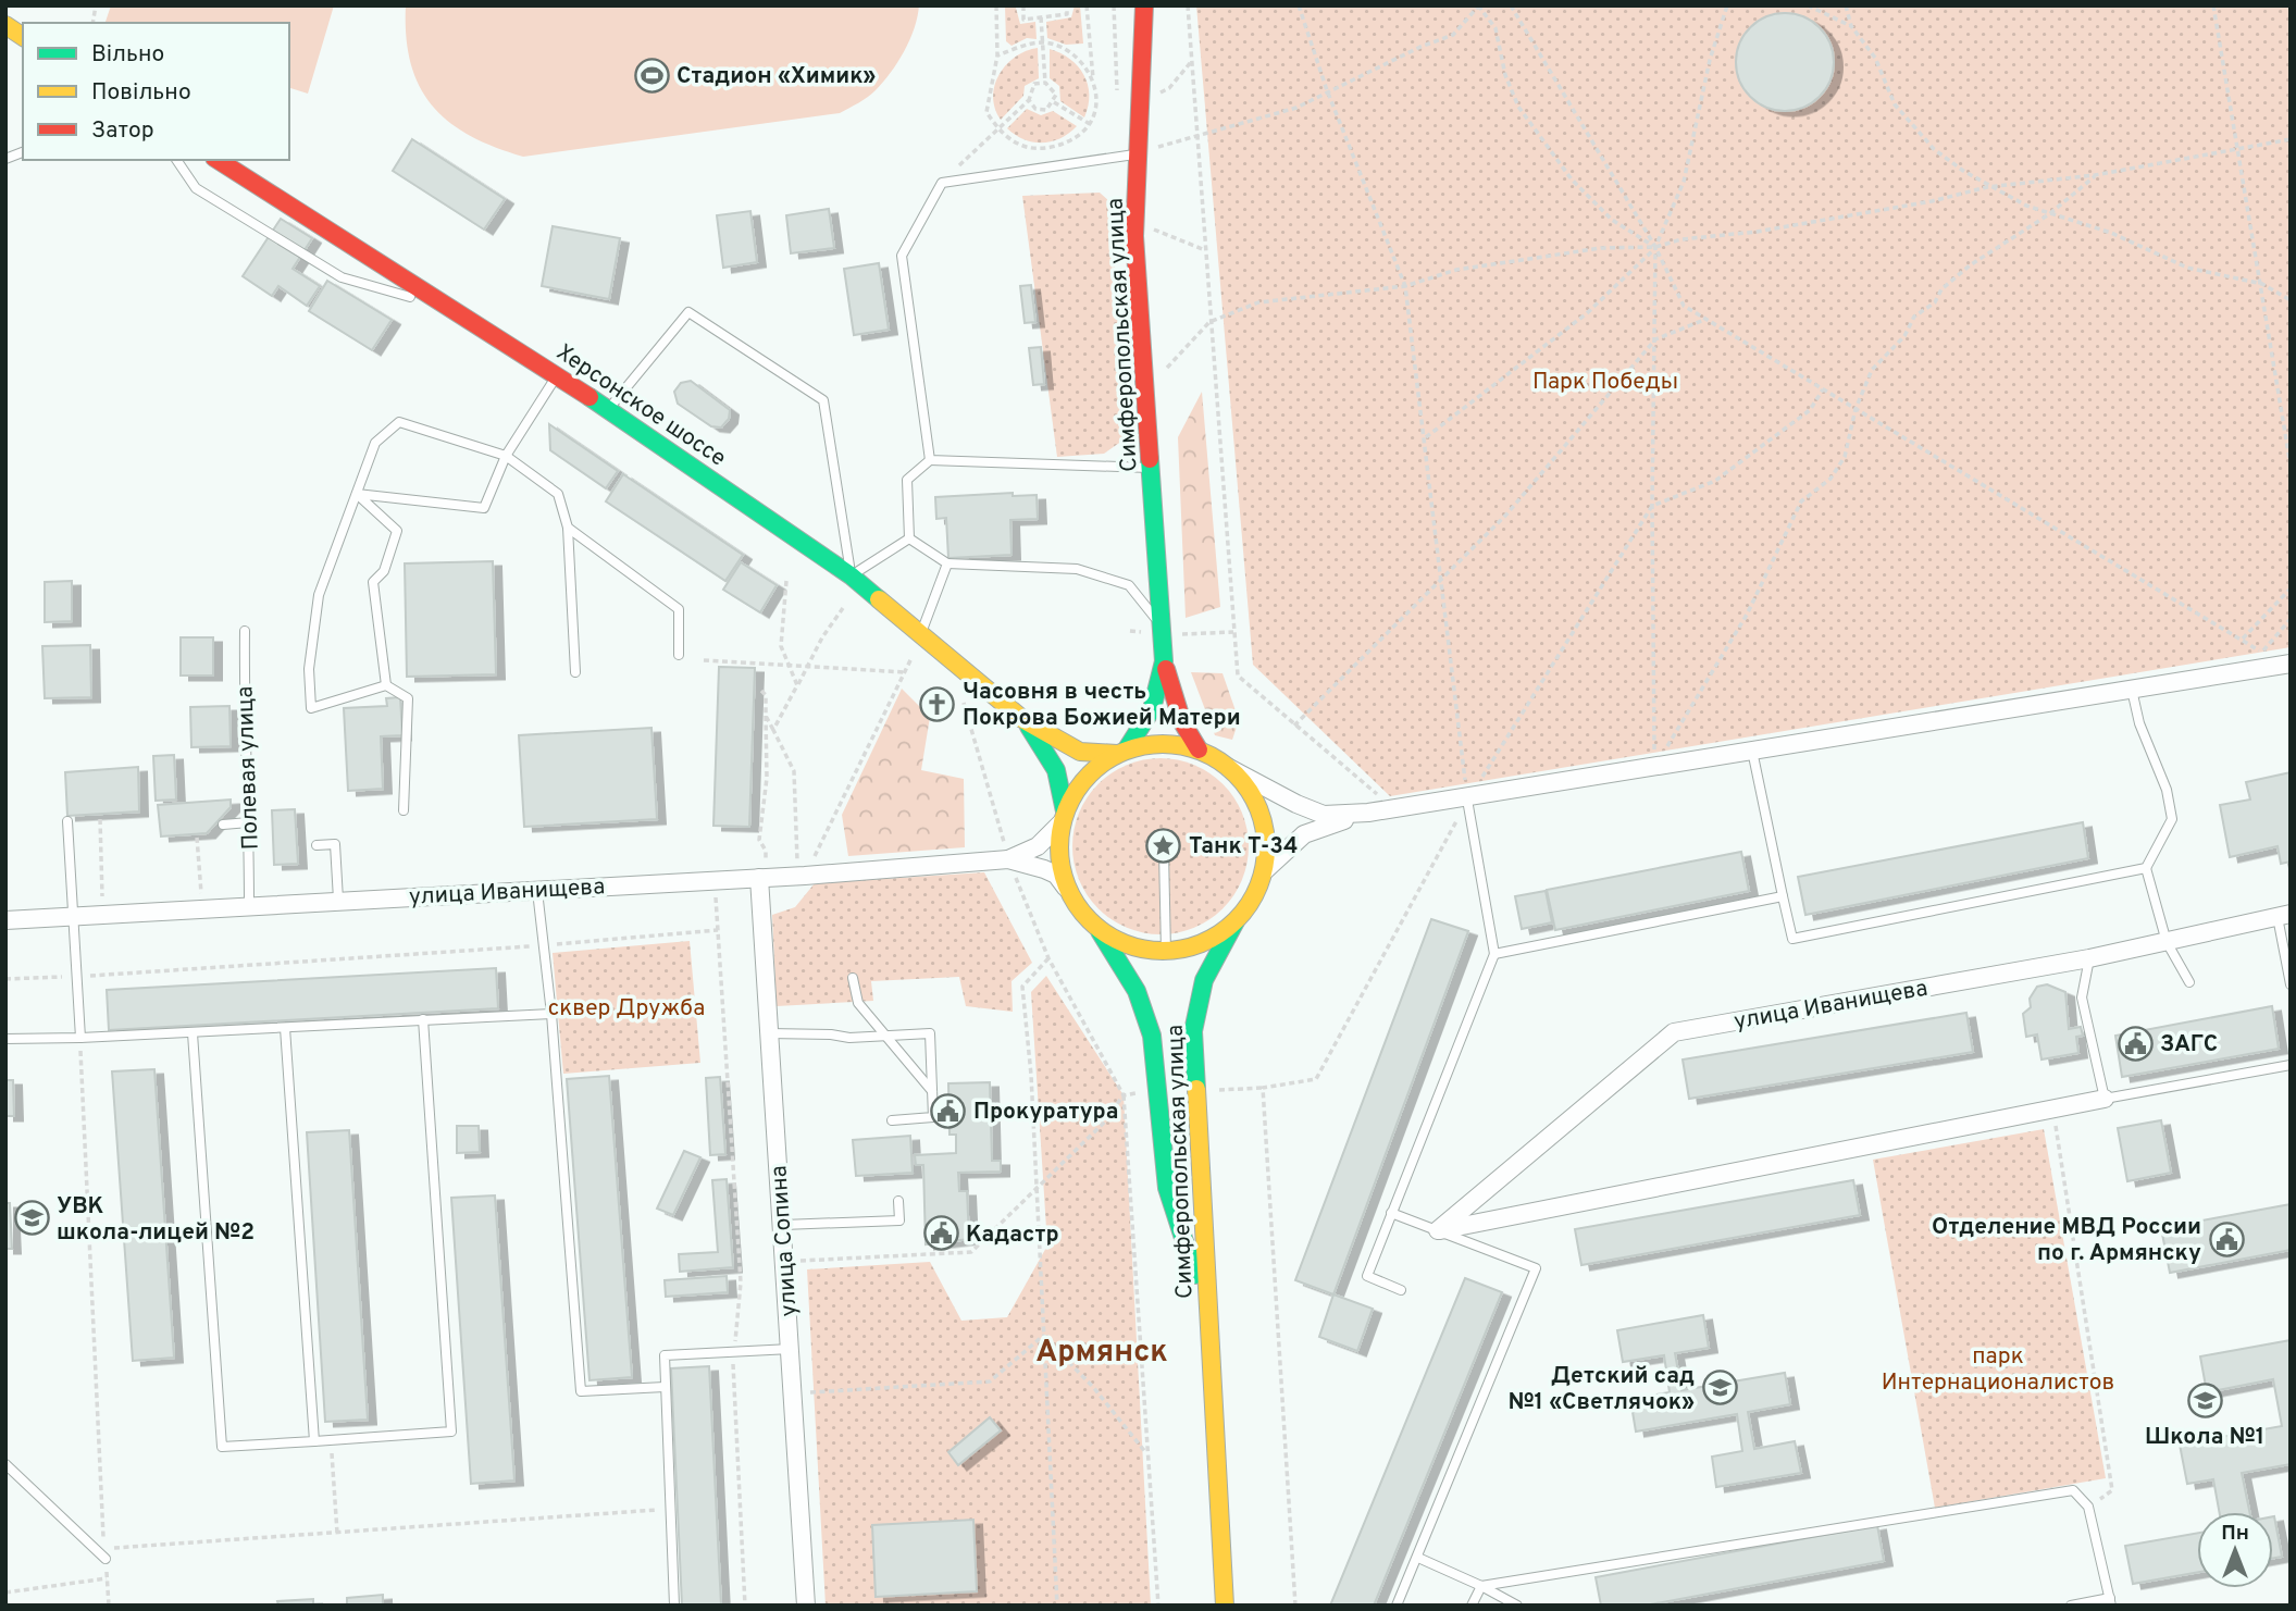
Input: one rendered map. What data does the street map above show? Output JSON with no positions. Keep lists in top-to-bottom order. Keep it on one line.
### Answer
{"streets":{"main road":["Симферопольская улица","Херсонское шоссе"],"street":["улица Иванищева","улица Сопина"],"lane":["Полевая улица"]},"crossings":[["Симферопольская улица","Херсонское шоссе"],["Симферопольская улица","улица Иванищева"],["Херсонское шоссе","улица Иванищева"],["Полевая улица","улица Иванищева"],["улица Иванищева","улица Сопина"]],"districts":["Армянск"],"parks":["Парк Победы","сквер Дружба","парк Интернационалистов"],"places":{"sports":["Стадион «Химик»"],"church":["Часовня в честь Покрова Божией Матери"],"place":["Танк Т-34"],"public building":["ЗАГС","Прокуратура","Кадастр","Отделение МВД России по г. Армянску"],"school or university":["УВК школа-лицей №2","Детский сад №1 «Светлячок»","Школа №1"]},"legend":["Вільно","Повільно","Затор"],"north":"top"}
